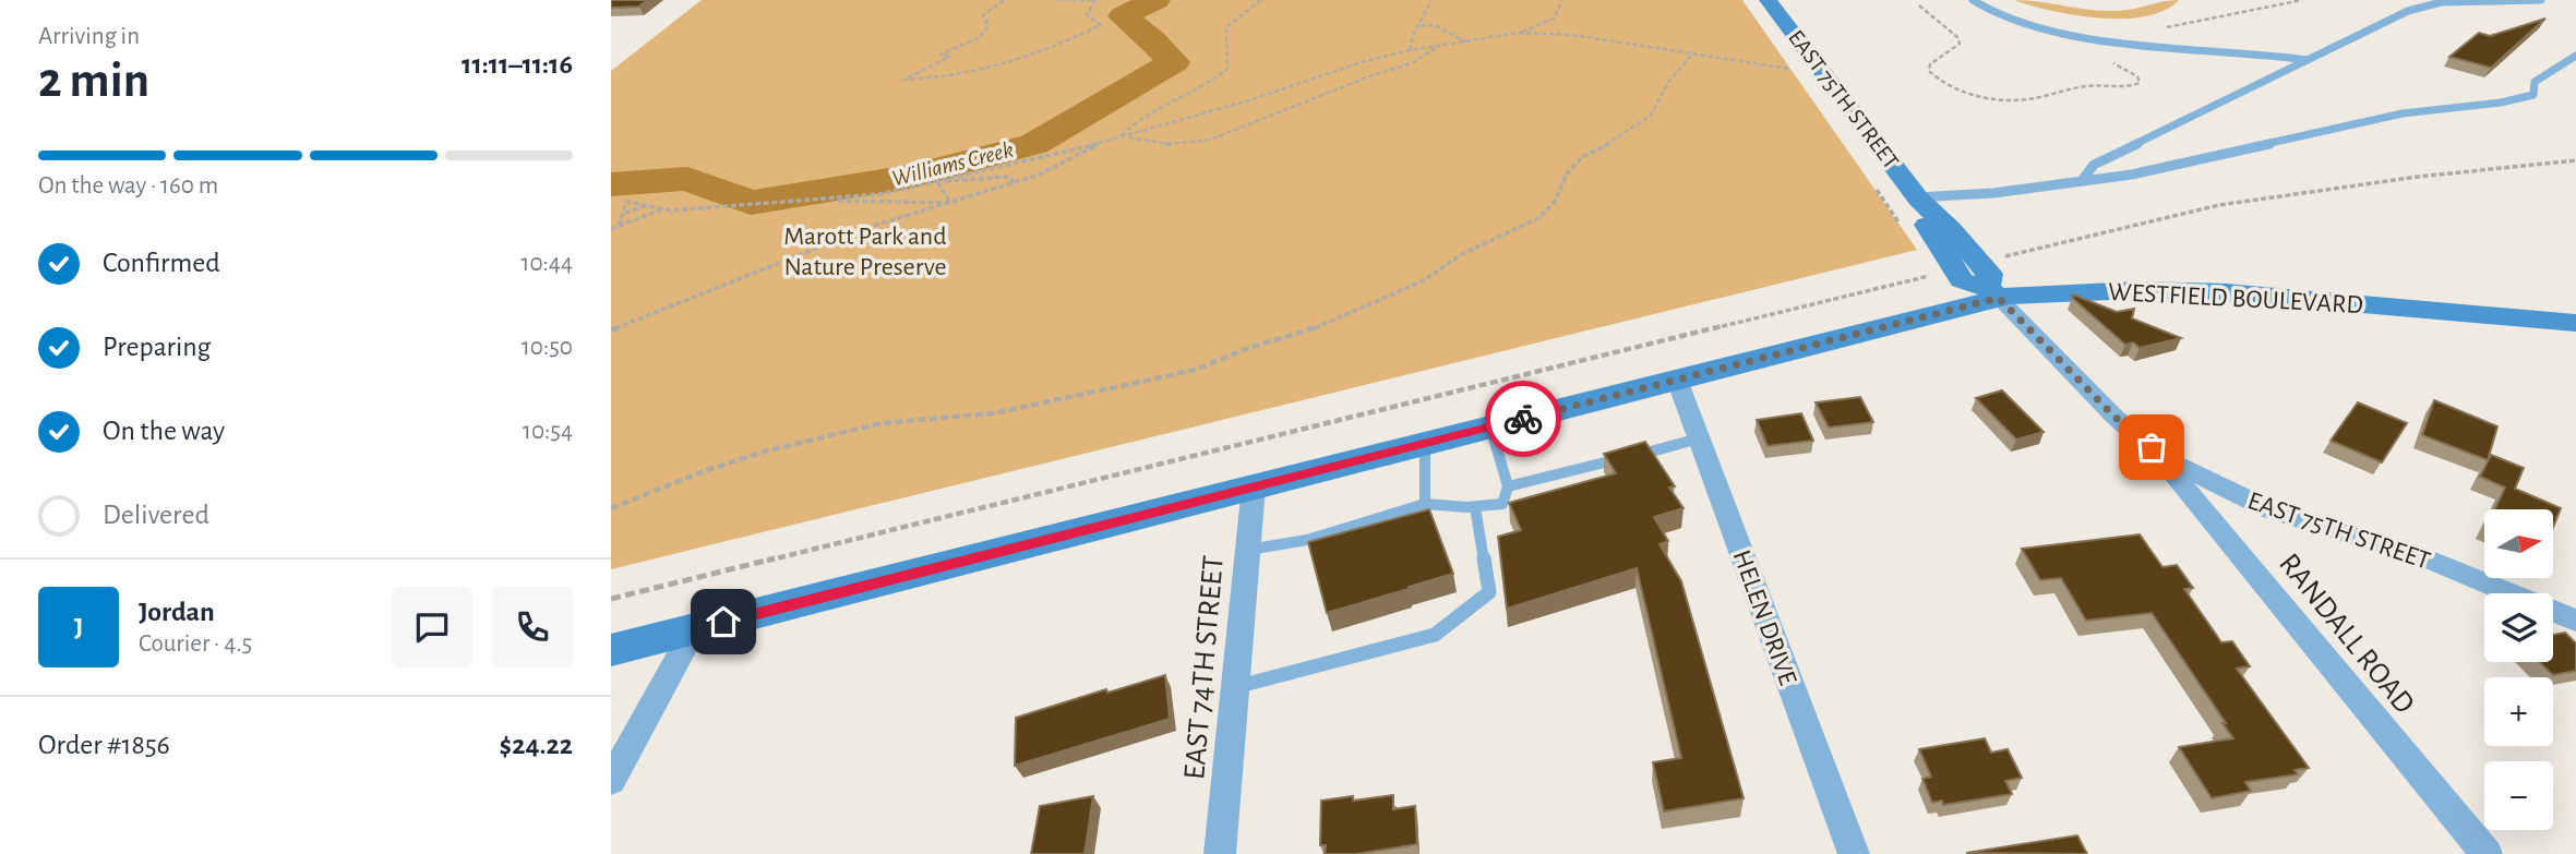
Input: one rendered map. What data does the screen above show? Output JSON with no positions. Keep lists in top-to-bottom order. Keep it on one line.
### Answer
{"streets":{"street":["EAST 75TH STREET","WESTFIELD BOULEVARD","HELEN DRIVE","RANDALL ROAD","EAST 74TH STREET"]},"crossings":[["EAST 75TH STREET","WESTFIELD BOULEVARD"],["EAST 75TH STREET","RANDALL ROAD"],["WESTFIELD BOULEVARD","HELEN DRIVE"],["WESTFIELD BOULEVARD","EAST 74TH STREET"]],"water":["Williams Creek"],"parks":["Marott Park and Nature Preserve"],"north":"right","page":{"heading":["2 min","Arriving in","11:11–11:16"],"panel":["Jordan","Courier · 4.5","Order #1856","$24.22"],"bar":"On the way · 160 m","list":[["Confirmed","10:44"],["Preparing","10:50"],["On the way","10:54"],"Delivered"],"map_buttons":["+","−"],"round":"J"}}
